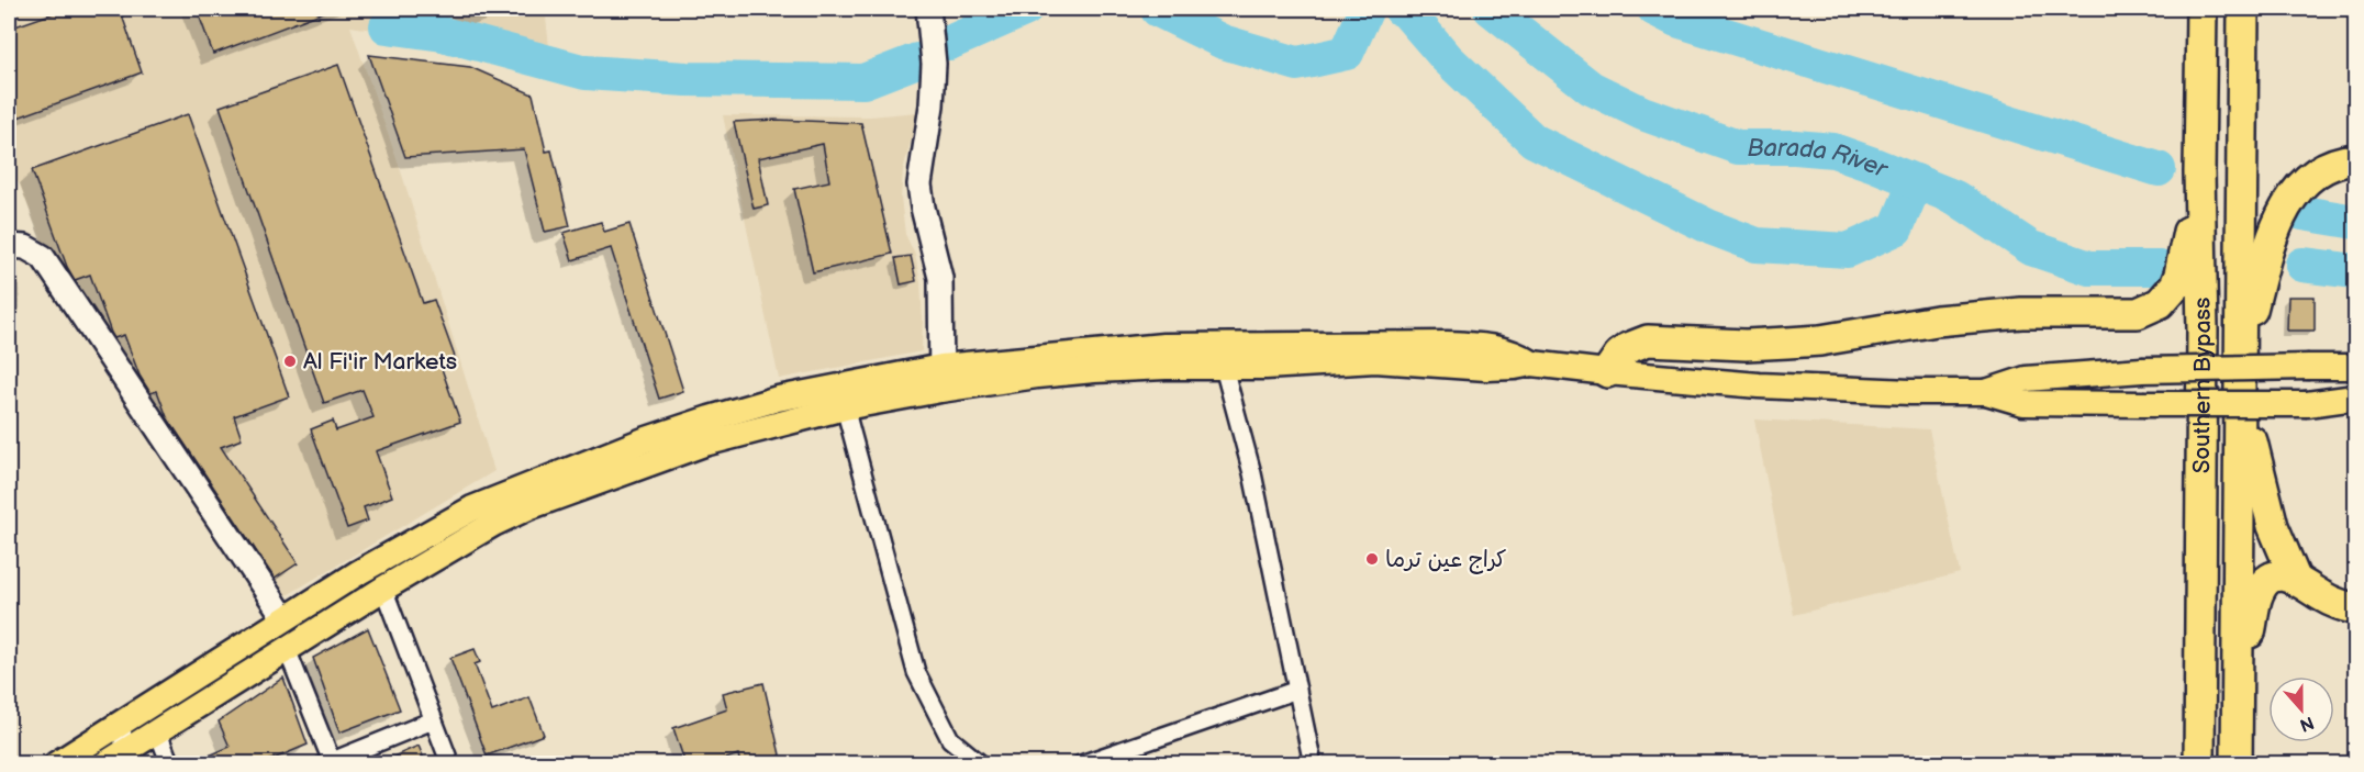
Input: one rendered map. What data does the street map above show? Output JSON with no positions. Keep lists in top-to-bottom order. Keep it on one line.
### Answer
{"streets":{"highway":["Southern Bypass"]},"water":["Barada River"],"places":["Al Fi'ir Markets","كراج عين ترما"],"north":"bottom"}
